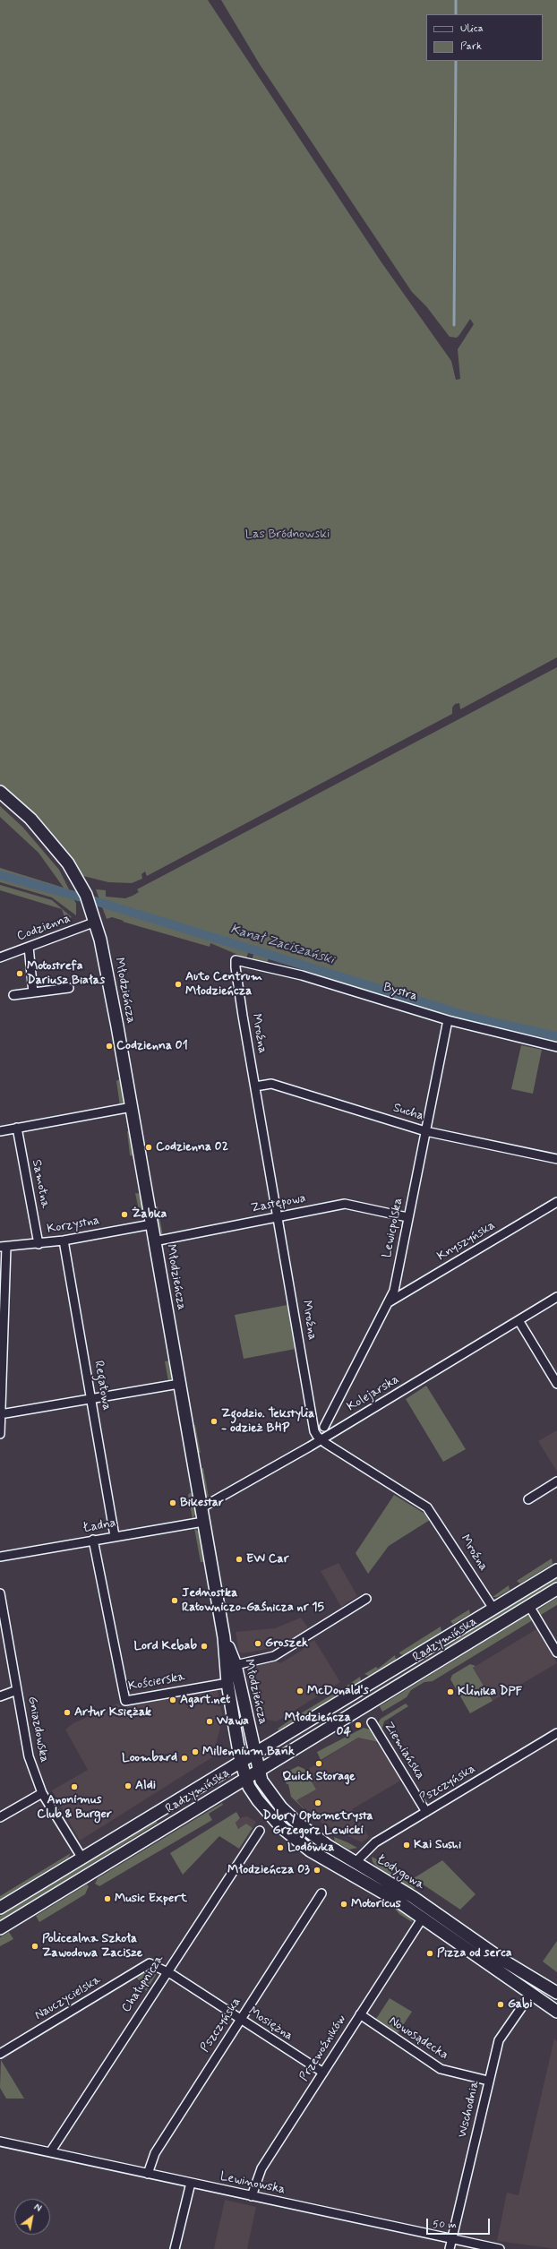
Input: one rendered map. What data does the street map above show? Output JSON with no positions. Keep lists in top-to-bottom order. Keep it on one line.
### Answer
{"streets":{"main road":["Młodzieńcza","Radzymińska","Łodygowa"],"street":["Codzienna","Bystra","Mroźna","Sucha","Samotna","Zastępowa","Korzystna","Lewicpolska","Knyszyńska","Regatowa","Kolejarska","Ładna","Kościerska","Gniazdowska","Ziemiańska","Pszczyńska","Chałupnicza","Nauczycielska","Mosiężna","Nowosądecka","Przewoźników","Wschodnia","Lewinowska"]},"crossings":[["Codzienna","Młodzieńcza"],["Młodzieńcza","Zastępowa"],["Młodzieńcza","Korzystna"],["Młodzieńcza","Kolejarska"],["Młodzieńcza","Ładna"],["Młodzieńcza","Radzymińska"],["Młodzieńcza","Kościerska"],["Młodzieńcza","Łodygowa"],["Bystra","Mroźna"],["Bystra","Lewicpolska"],["Mroźna","Sucha"],["Mroźna","Zastępowa"],["Mroźna","Kolejarska"],["Mroźna","Radzymińska"],["Sucha","Lewicpolska"],["Samotna","Korzystna"],["Zastępowa","Lewicpolska"],["Korzystna","Regatowa"],["Lewicpolska","Knyszyńska"],["Regatowa","Ładna"],["Ładna","Kościerska"],["Radzymińska","Gniazdowska"],["Radzymińska","Łodygowa"],["Ziemiańska","Pszczyńska"],["Pszczyńska","Łodygowa"],["Pszczyńska","Mosiężna"],["Pszczyńska","Lewinowska"],["Łodygowa","Przewoźników"],["Łodygowa","Wschodnia"],["Chałupnicza","Mosiężna"],["Chałupnicza","Lewinowska"],["Nauczycielska","Mosiężna"],["Mosiężna","Przewoźników"],["Nowosądecka","Przewoźników"],["Nowosądecka","Wschodnia"],["Przewoźników","Lewinowska"],["Wschodnia","Lewinowska"]],"water":["Kanał Zaciszański"],"parks":["Las Bródnowski"],"places":["Motostrefa Dariusz Białas","Auto Centrum Młodzieńcza","Codzienna 01","Codzienna 02","Żabka","Zgodzio. Tekstylia - odzież BHP","Bikestar","EW Car","Jednostka Ratowniczo-Gaśnicza nr 15","Groszek","Lord Kebab","McDonald's","Klinika DPF","Agart.net","Artur Księżak","Wawa","Młodzieńcza 04","Millennium Bank","Loombard","Quick Storage","Aldi","Anonimus Club & Burger","Dobry Optometrysta Grzegorz Lewicki","Kai Sushi","Lodówka","Młodzieńcza 03","Music Expert","Motoricus","Policealna Szkoła Zawodowa Zacisze","Pizza od serca","Gabi"],"legend":["Ulica","Park"],"scale_bar":"50 m","north":"top right"}
